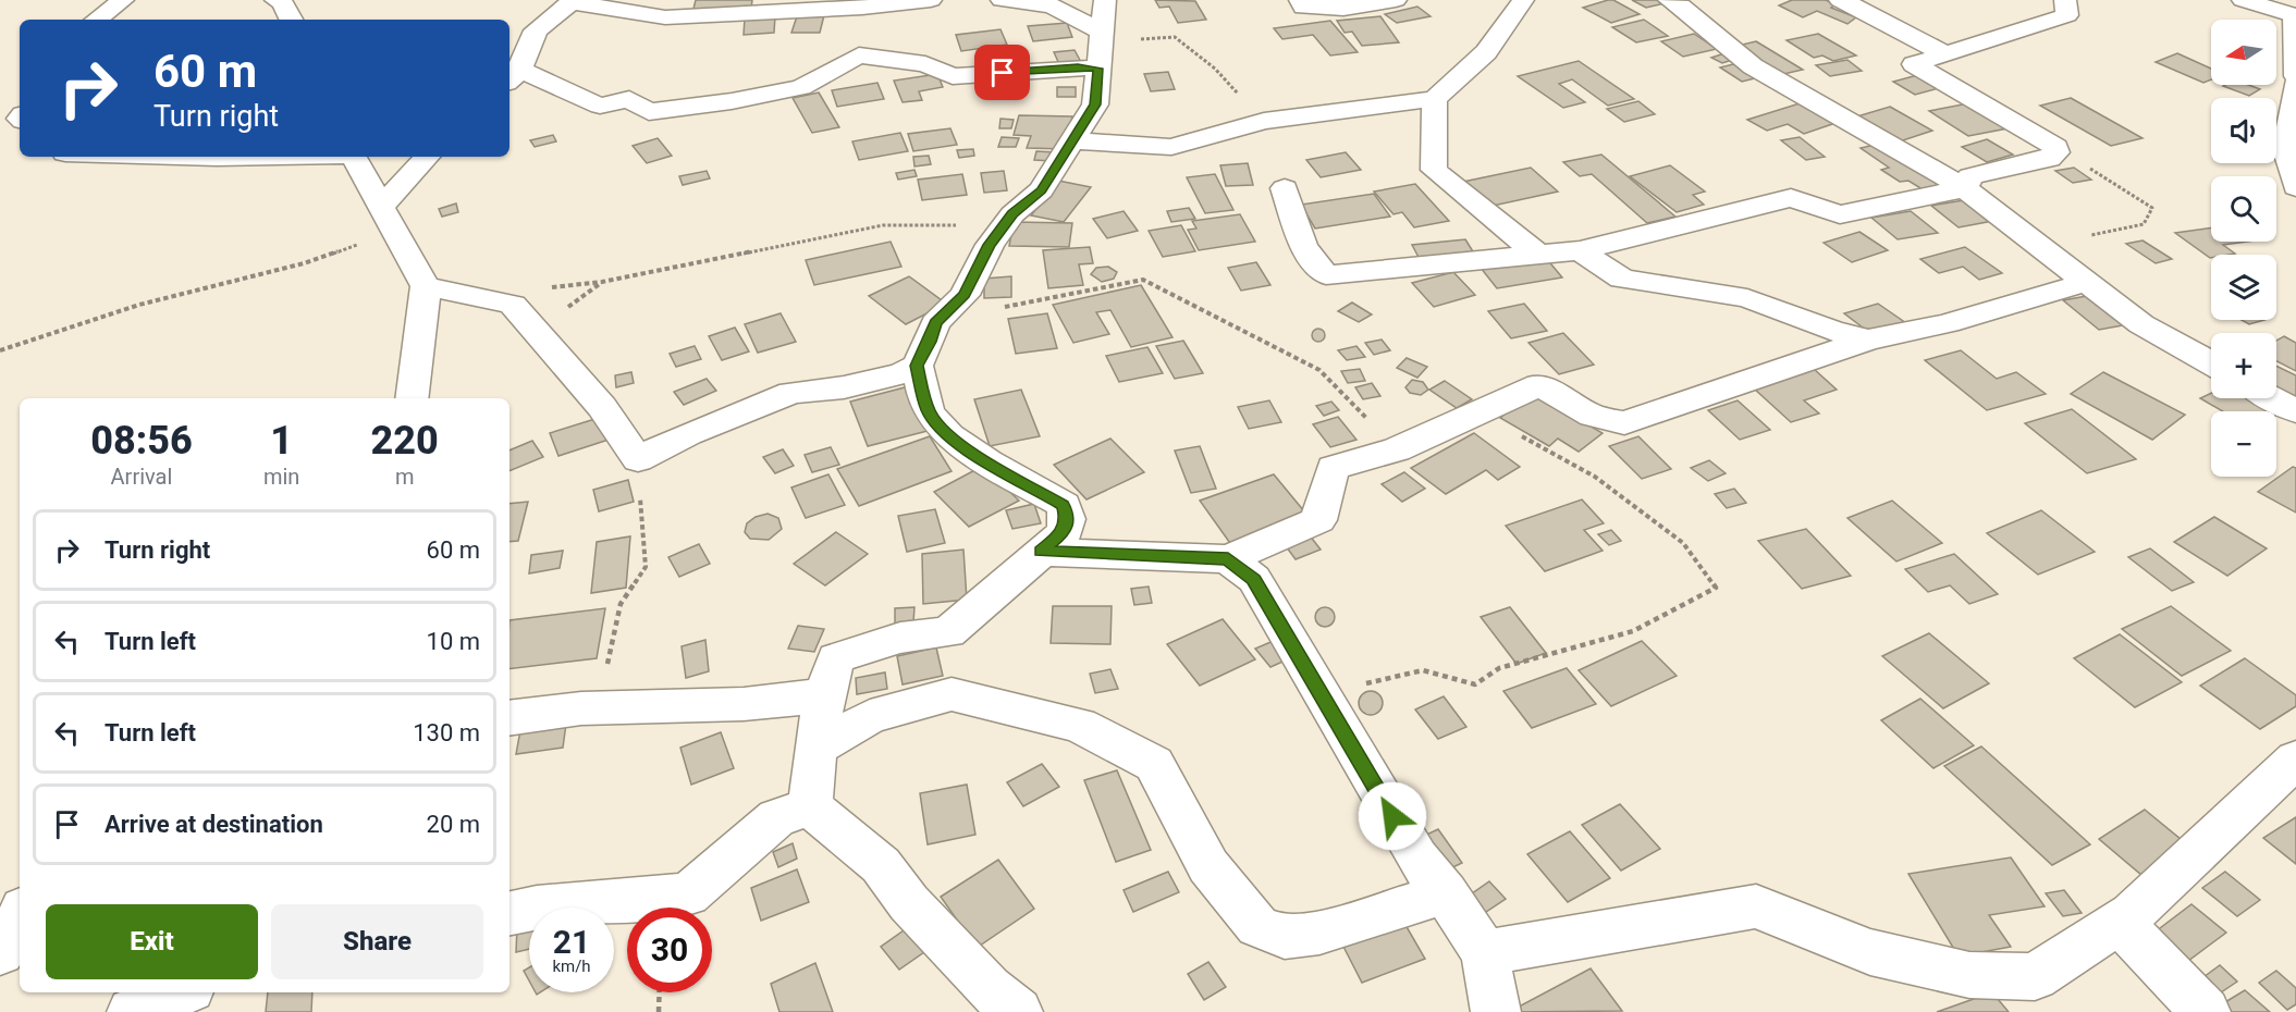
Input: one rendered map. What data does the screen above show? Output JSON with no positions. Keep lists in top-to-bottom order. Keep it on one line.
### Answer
{"north":"left","page":{"map_buttons":["+","−"],"turn":["60 m","Turn right"],"eta":["08:56","Arrival","1","min","220","m"],"list":[{"name":"Turn right","value":"60 m"},{"name":"Turn left","value":"10 m"},{"name":"Turn left","value":"130 m"},{"name":"Arrive at destination","value":"20 m"}],"buttons":["Exit","Share"],"speed":"21 km/h","limit":"30"}}
